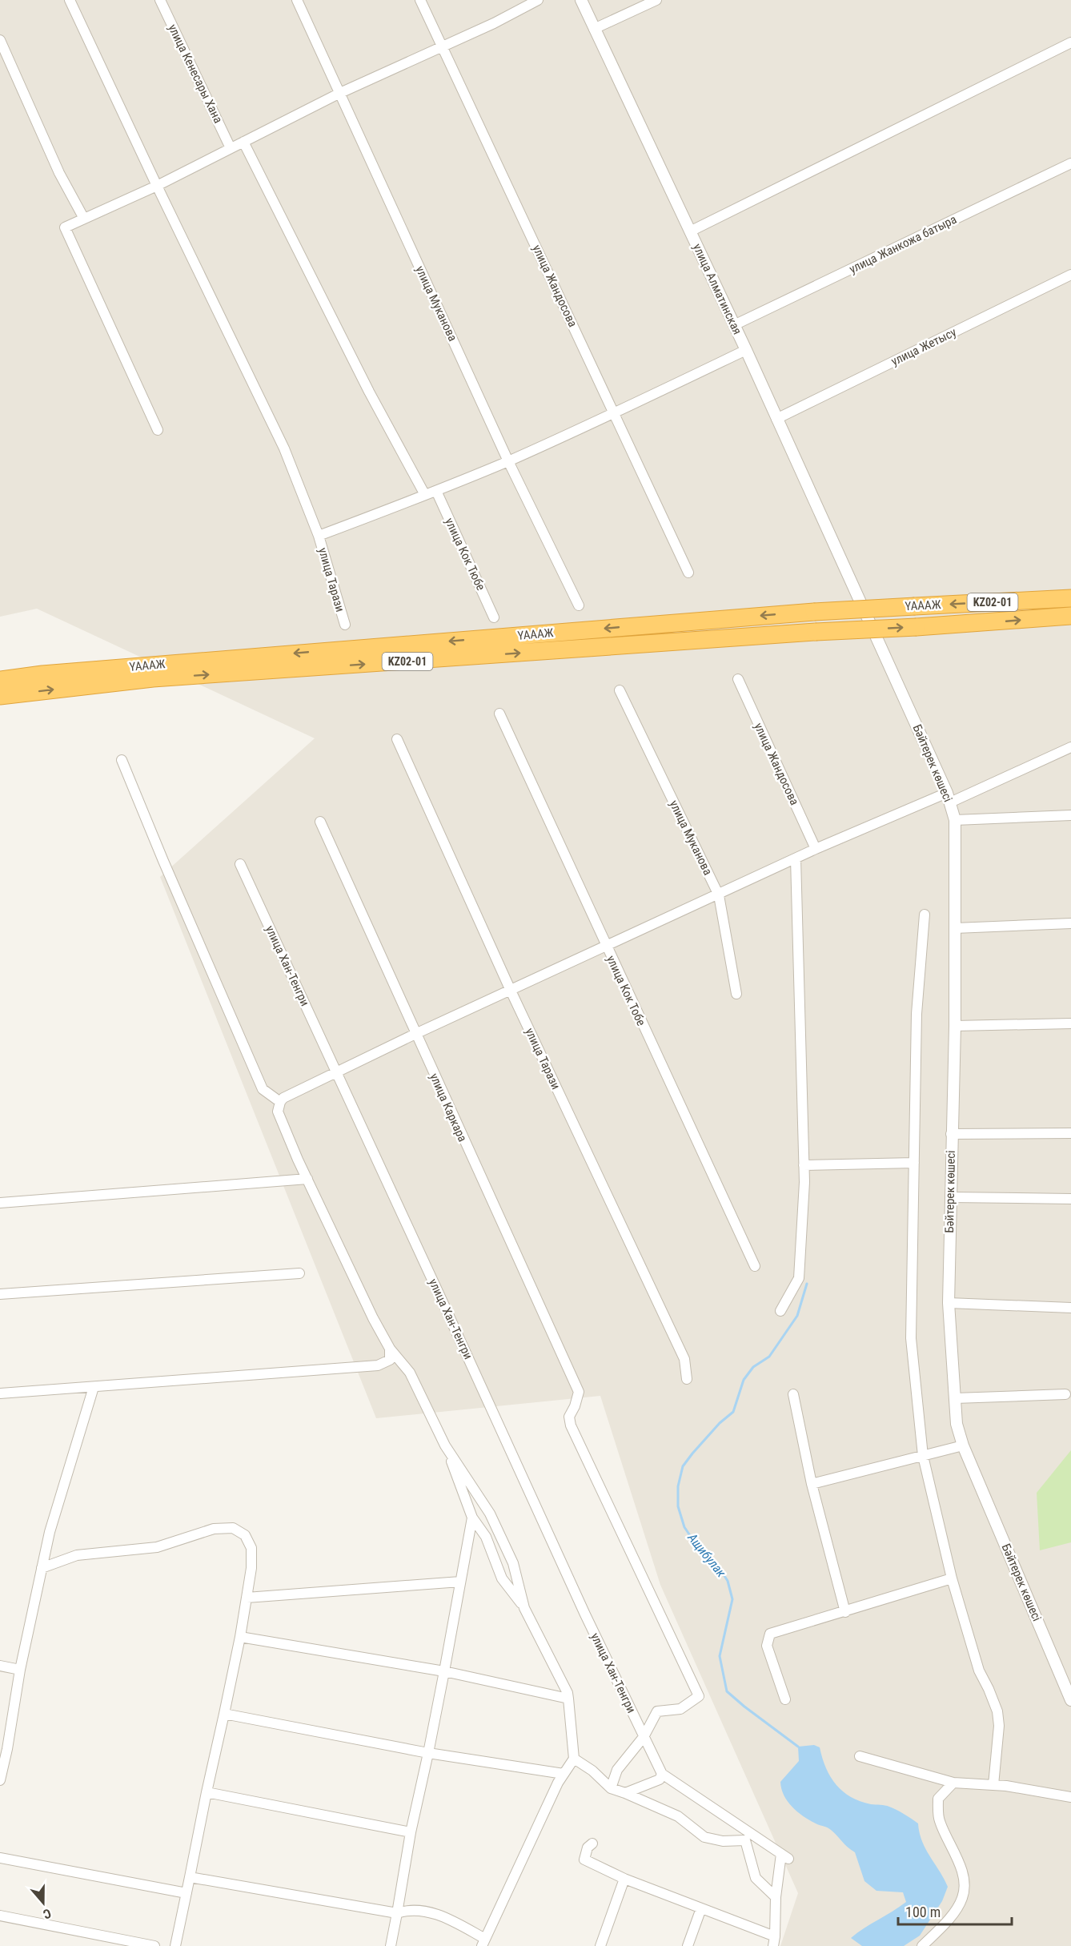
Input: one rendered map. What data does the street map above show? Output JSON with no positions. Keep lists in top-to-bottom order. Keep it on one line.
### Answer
{"streets":{"highway":["KZ02-01","ҮАААЖ"],"street":["улица Кенесары Хана","улица Жанкожа батыра","улица Жандосова","улица Алматинская","улица Муканова","улица Жетысу","улица Кок Тюбе","улица Тарази","Бәйтерек көшесі","улица Хан-Тенгри","улица Кок Тобе","улица Каркара"]},"crossings":[["улица Жанкожа батыра","улица Алматинская"],["улица Алматинская","улица Жетысу"],["улица Алматинская","Бәйтерек көшесі"],["улица Хан-Тенгри","улица Каркара"]],"water":["Ащибулак"],"scale_bar":"100 m","north":"bottom"}
